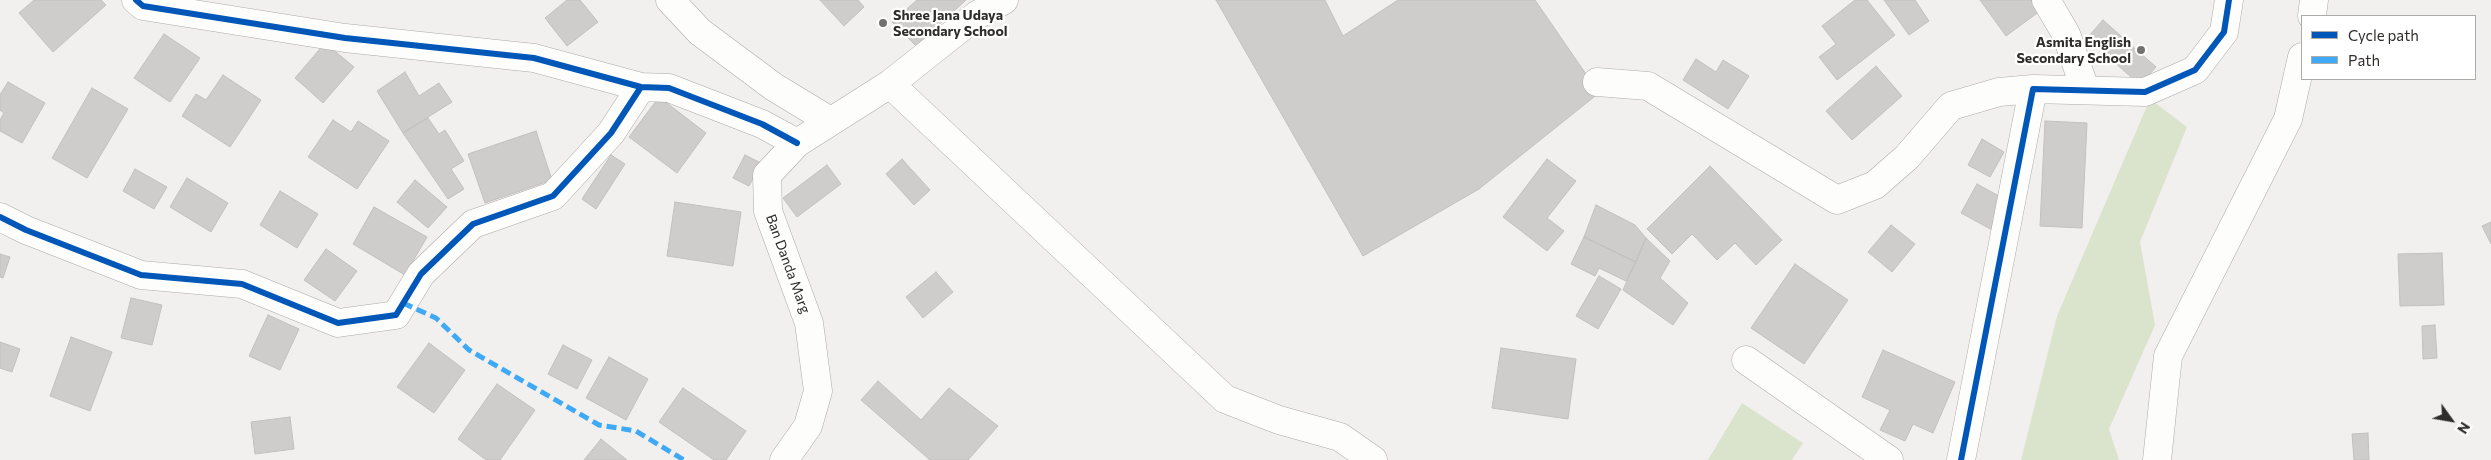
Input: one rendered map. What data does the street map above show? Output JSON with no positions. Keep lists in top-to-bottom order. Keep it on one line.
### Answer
{"streets":{"street":["Ban Danda Marg"]},"places":["Shree Jana Udaya Secondary School","Asmita English Secondary School"],"legend":["Cycle path","Path"],"north":"bottom right"}
